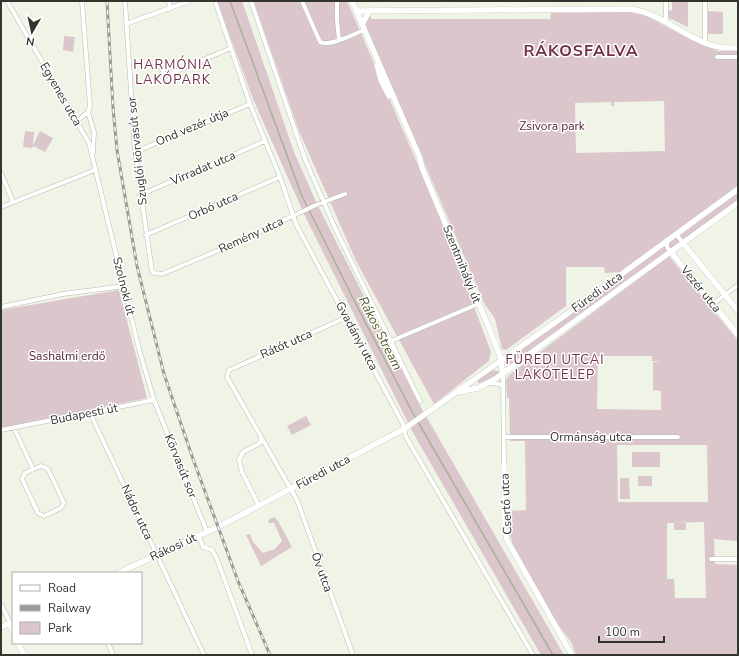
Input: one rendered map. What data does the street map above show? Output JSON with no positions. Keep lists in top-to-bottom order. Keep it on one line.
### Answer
{"streets":{"street":["Egyenes utca","Ond vezér útja","Szuglói körvasút sor","Virradat utca","Orbó utca","Remény utca","Szentmihályi út","Szolnoki út","Vezér utca","Füredi utca","Gvadányi utca","Rátót utca","Budapesti út","Ormánság utca","Körvasút sor","Csertő utca","Nádor utca","Rákosi út","Öv utca"]},"crossings":[["Egyenes utca","Szolnoki út"],["Ond vezér útja","Szuglói körvasút sor"],["Ond vezér útja","Gvadányi utca"],["Szuglói körvasút sor","Virradat utca"],["Szuglói körvasút sor","Orbó utca"],["Szuglói körvasút sor","Remény utca"],["Virradat utca","Gvadányi utca"],["Orbó utca","Gvadányi utca"],["Remény utca","Gvadányi utca"],["Szentmihályi út","Füredi utca"],["Szentmihályi út","Csertő utca"],["Szolnoki út","Budapesti út"],["Szolnoki út","Körvasút sor"],["Vezér utca","Füredi utca"],["Füredi utca","Gvadányi utca"],["Füredi utca","Körvasút sor"],["Füredi utca","Csertő utca"],["Füredi utca","Rákosi út"],["Füredi utca","Öv utca"],["Gvadányi utca","Rátót utca"],["Budapesti út","Körvasút sor"],["Budapesti út","Nádor utca"],["Ormánság utca","Csertő utca"],["Körvasút sor","Rákosi út"],["Nádor utca","Rákosi út"]],"districts":["RÁKOSFALVA","HARMÓNIA LAKÓPARK","FÜREDI UTCAI LAKÓTELEP"],"water":["Rákos Stream"],"parks":["Zsivora park","Sashalmi erdő"],"legend":["Road","Railway","Park"],"scale_bar":"100 m","north":"bottom"}
